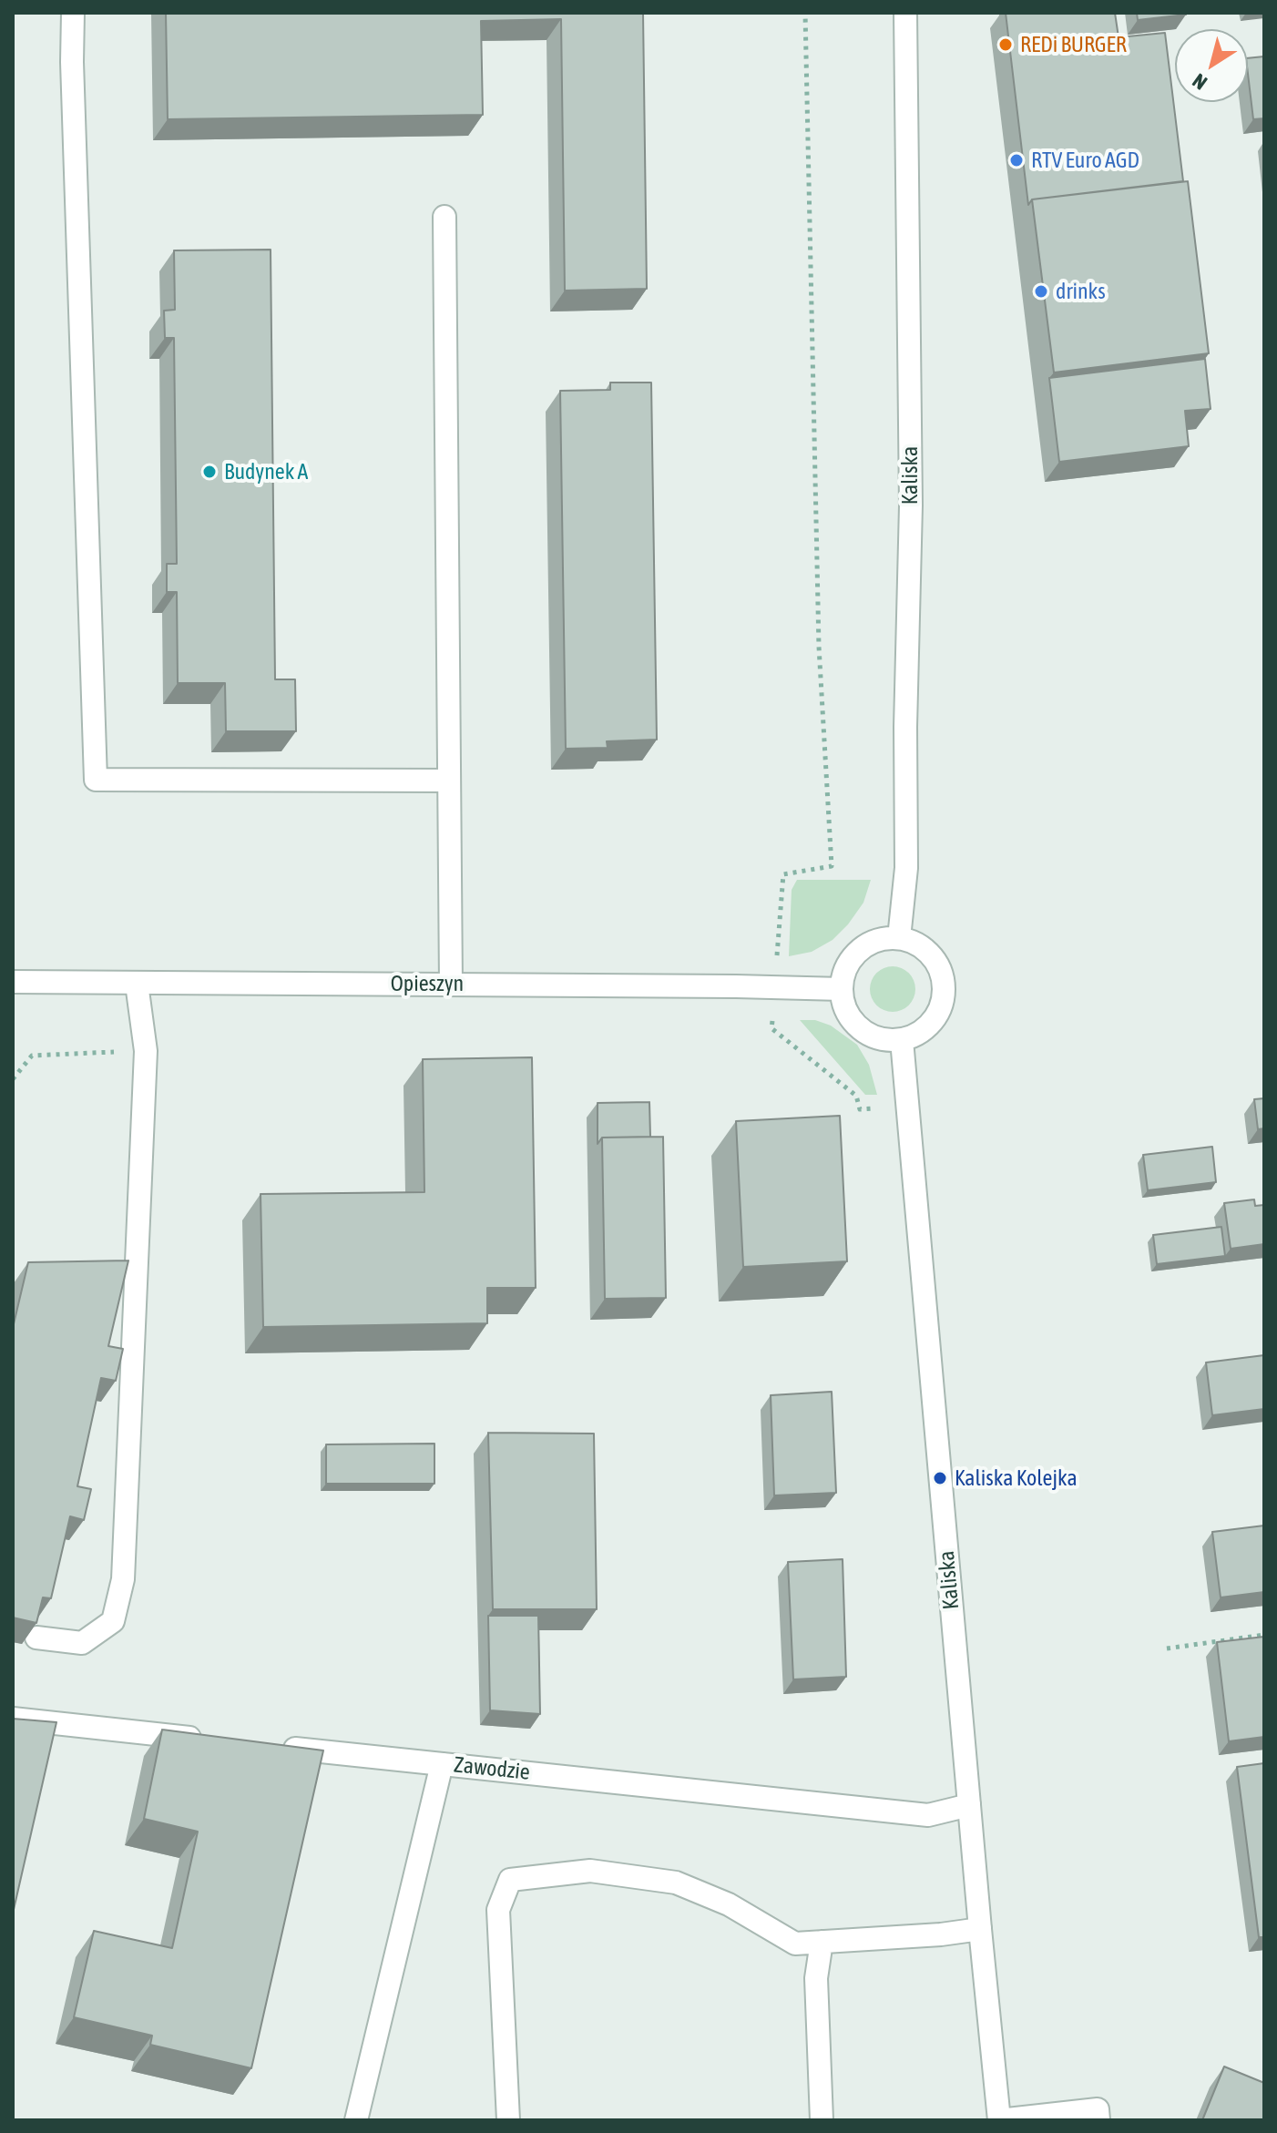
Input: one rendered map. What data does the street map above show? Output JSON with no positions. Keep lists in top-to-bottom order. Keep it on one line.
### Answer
{"streets":{"street":["Kaliska","Opieszyn","Zawodzie"]},"crossings":[["Kaliska","Opieszyn"],["Kaliska","Zawodzie"]],"places":["REDi BURGER","RTV Euro AGD","drinks","Budynek A","Kaliska Kolejka"],"north":"bottom left"}
